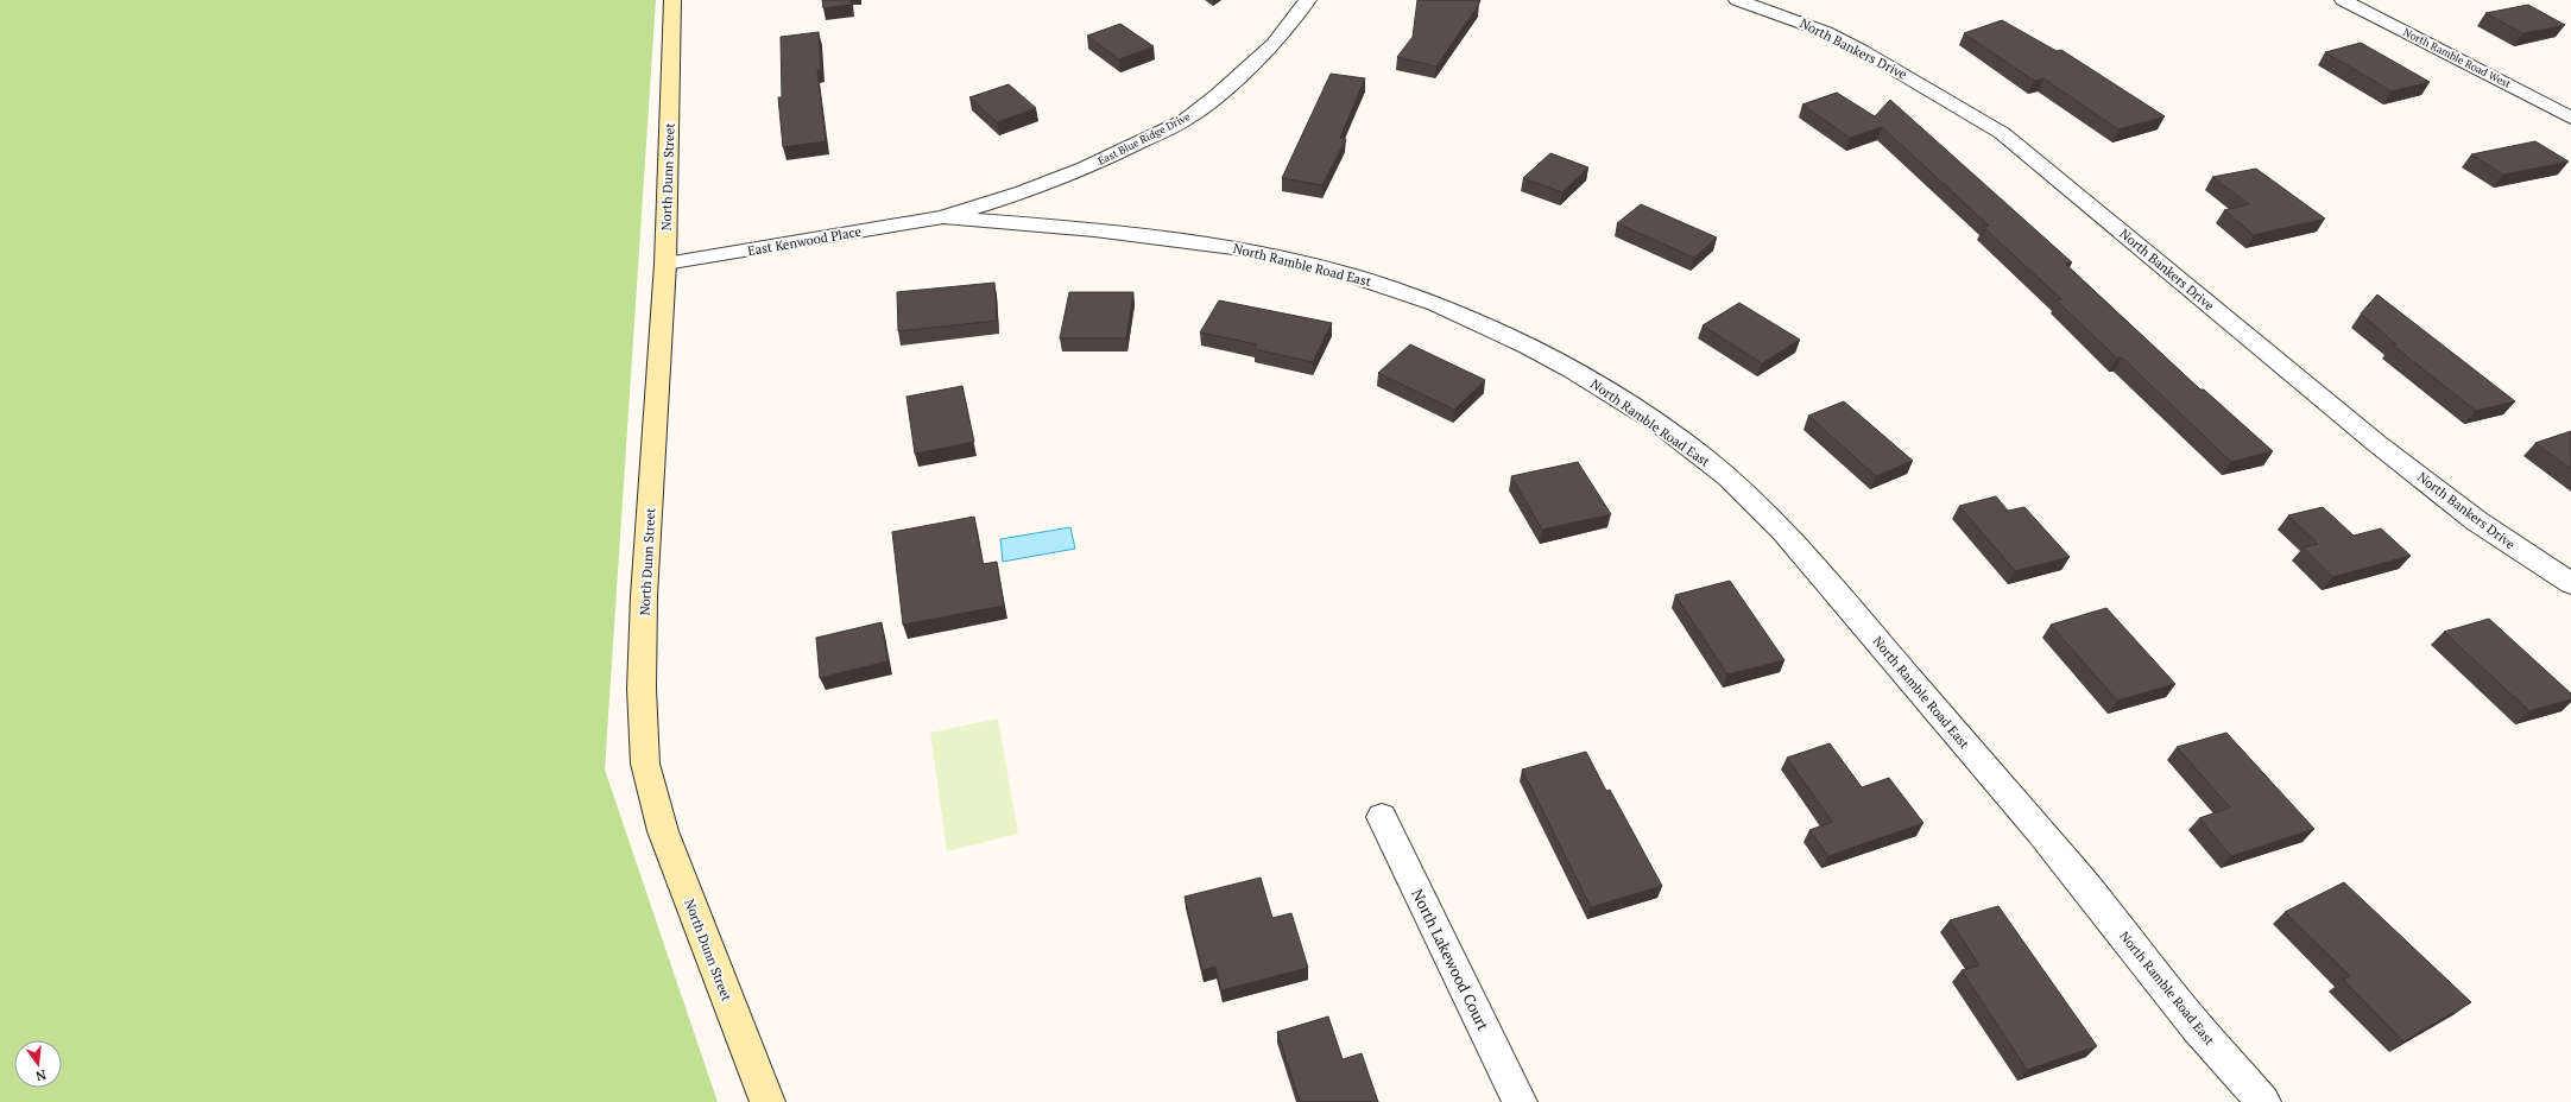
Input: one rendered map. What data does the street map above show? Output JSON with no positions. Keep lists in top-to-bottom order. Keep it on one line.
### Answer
{"streets":{"street":["North Bankers Drive","North Ramble Road West","East Blue Ridge Drive","North Dunn Street","East Kenwood Place","North Ramble Road East","North Lakewood Court"]},"crossings":[["East Blue Ridge Drive","East Kenwood Place"],["East Blue Ridge Drive","North Ramble Road East"],["North Dunn Street","East Kenwood Place"],["East Kenwood Place","North Ramble Road East"]],"north":"bottom"}
